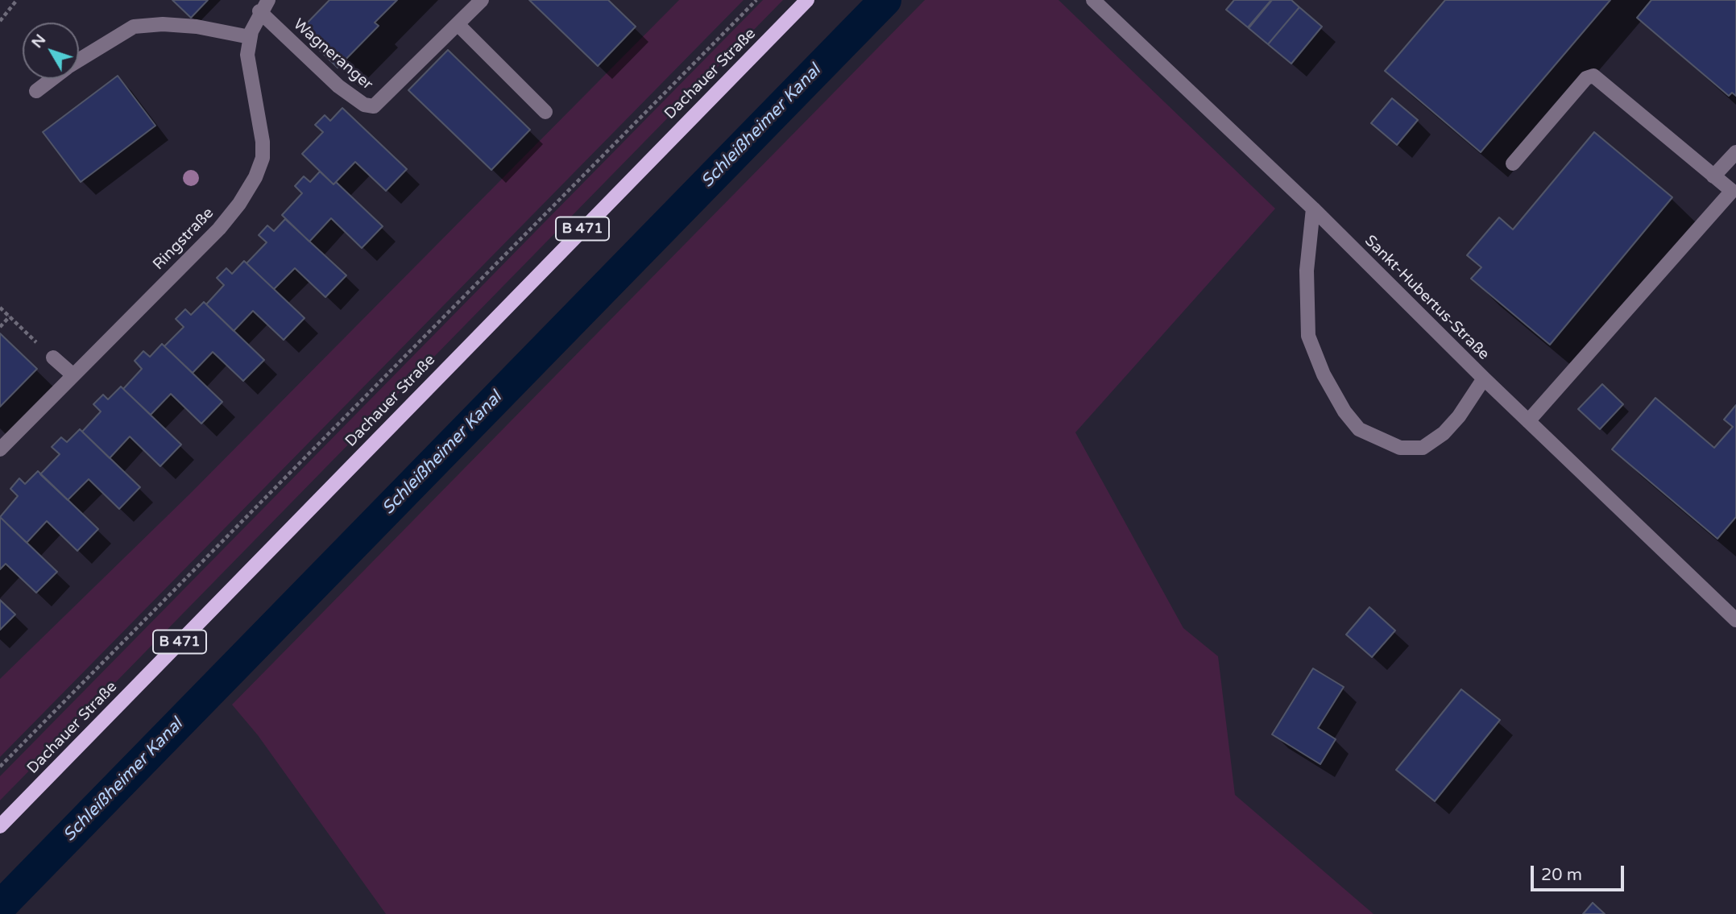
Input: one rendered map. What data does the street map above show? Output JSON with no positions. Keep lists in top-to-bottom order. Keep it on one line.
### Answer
{"streets":{"main road":["Dachauer Straße","B 471"],"street":["Wagneranger","Ringstraße","Sankt-Hubertus-Straße"]},"crossings":[["Wagneranger","Ringstraße"]],"water":["Schleißheimer Kanal"],"scale_bar":"20 m","north":"top left"}
